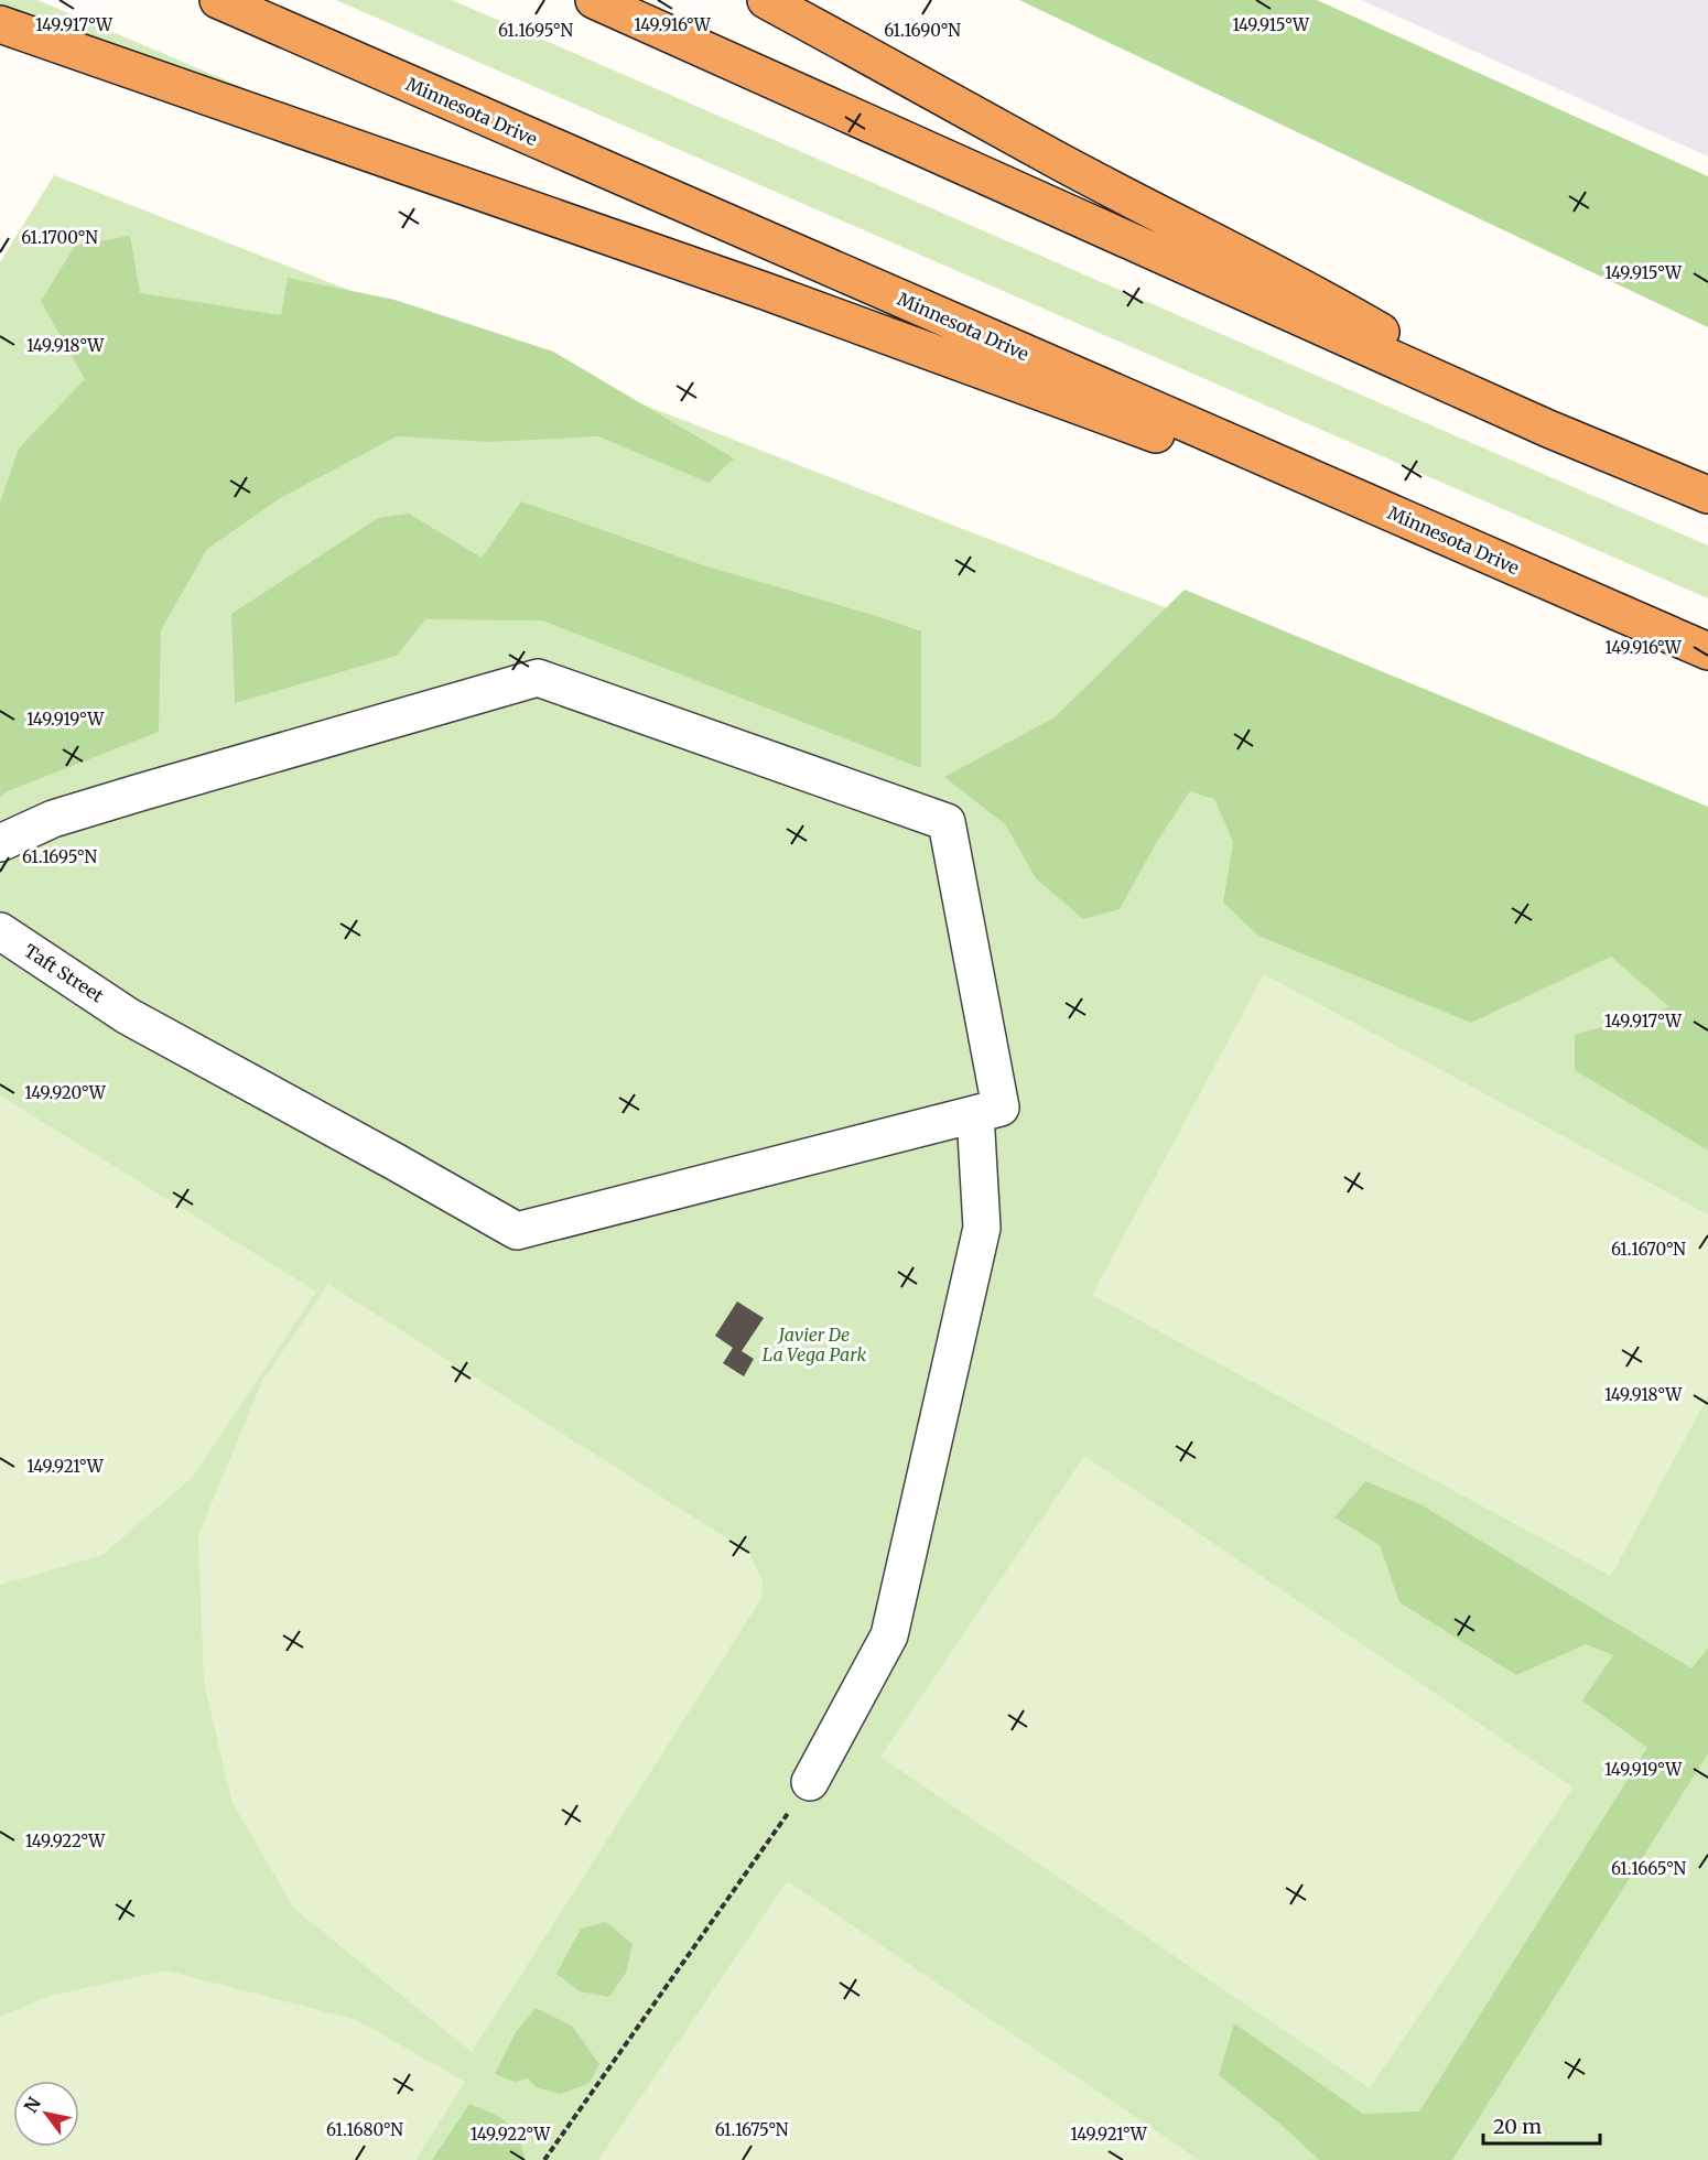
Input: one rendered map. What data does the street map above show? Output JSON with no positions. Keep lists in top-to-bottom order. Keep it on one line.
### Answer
{"streets":{"highway":["Minnesota Drive"],"street":["Taft Street"]},"parks":["Javier De La Vega Park"],"scale_bar":"20 m","north":"top left","coordinates":["149.917°W","149.915°W","149.916°W","61.1695°N","61.1690°N","61.1700°N","149.918°W","149.919°W","149.920°W","61.1670°N","149.921°W","149.922°W","61.1665°N","61.1680°N","61.1675°N"]}
